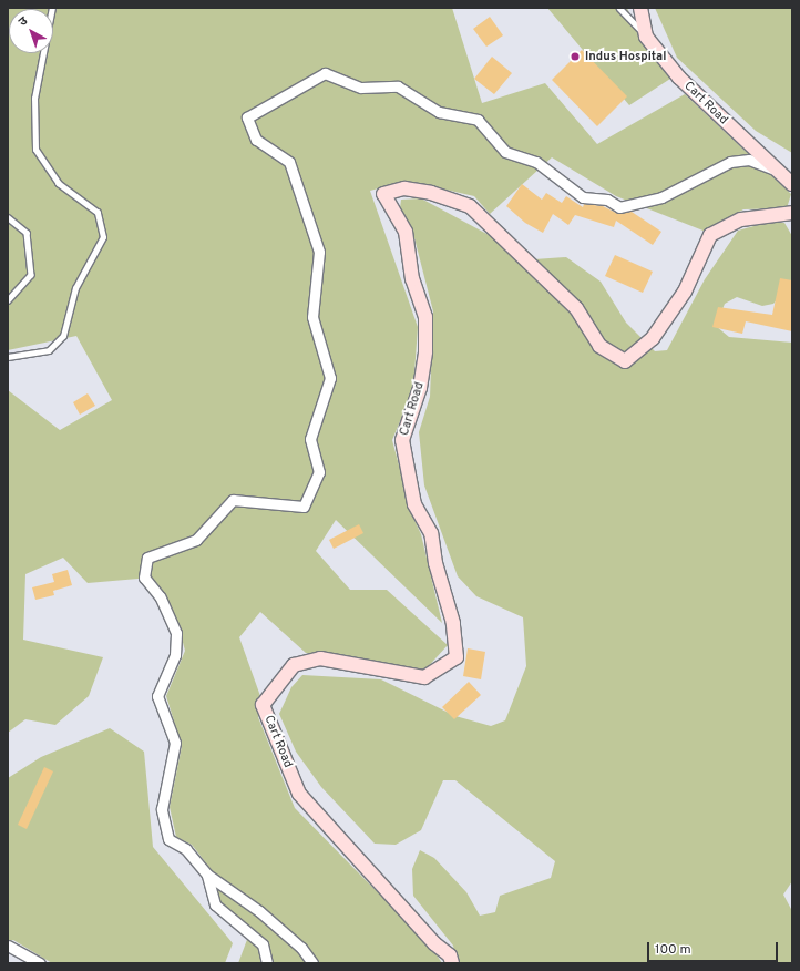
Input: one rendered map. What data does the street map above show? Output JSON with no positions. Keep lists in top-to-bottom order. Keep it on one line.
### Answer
{"streets":{"main road":["Cart Road"]},"places":["Indus Hospital"],"scale_bar":"100 m","north":"top left"}
